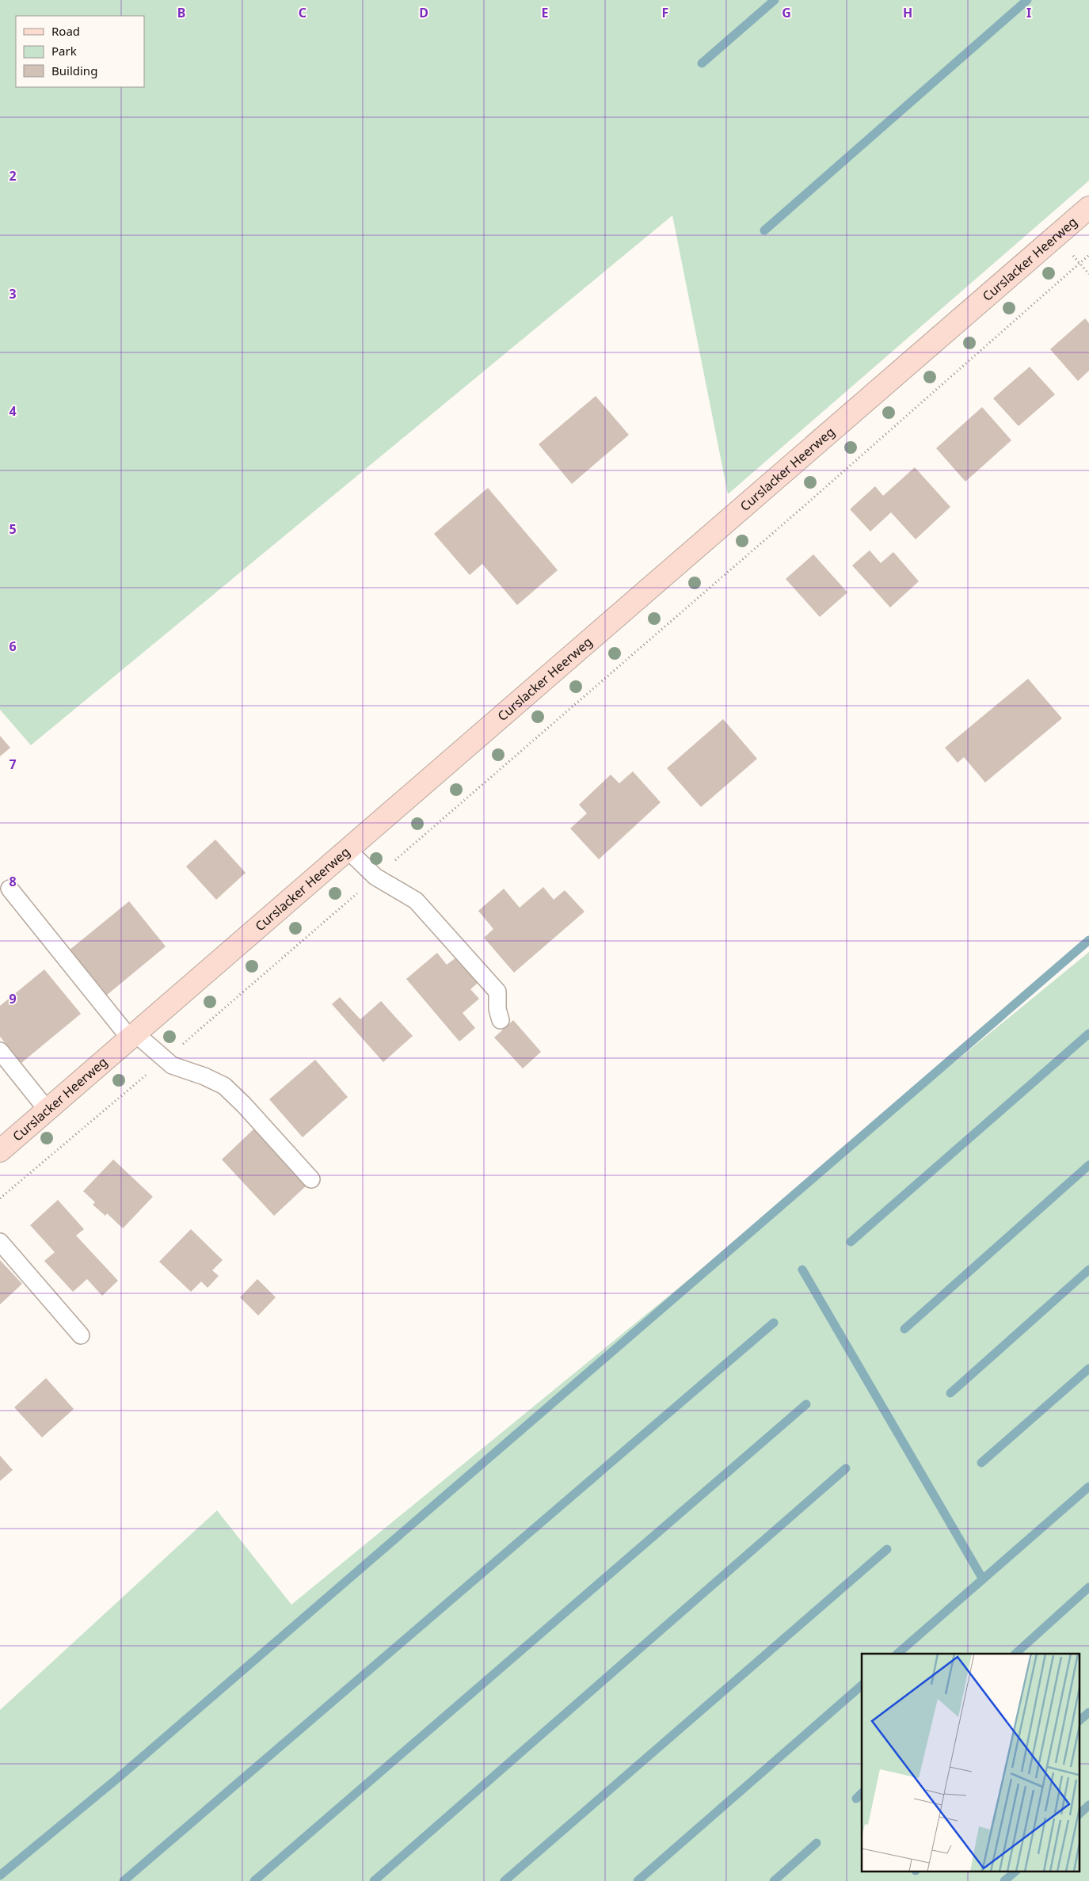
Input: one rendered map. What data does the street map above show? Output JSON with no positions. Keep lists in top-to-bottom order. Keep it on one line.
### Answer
{"streets":{"main road":["Curslacker Heerweg"]},"legend":["Road","Park","Building"],"grid":{"columns":["B","C","D","E","F","G","H","I"],"rows":["2","3","4","5","6","7","8","9"]}}
